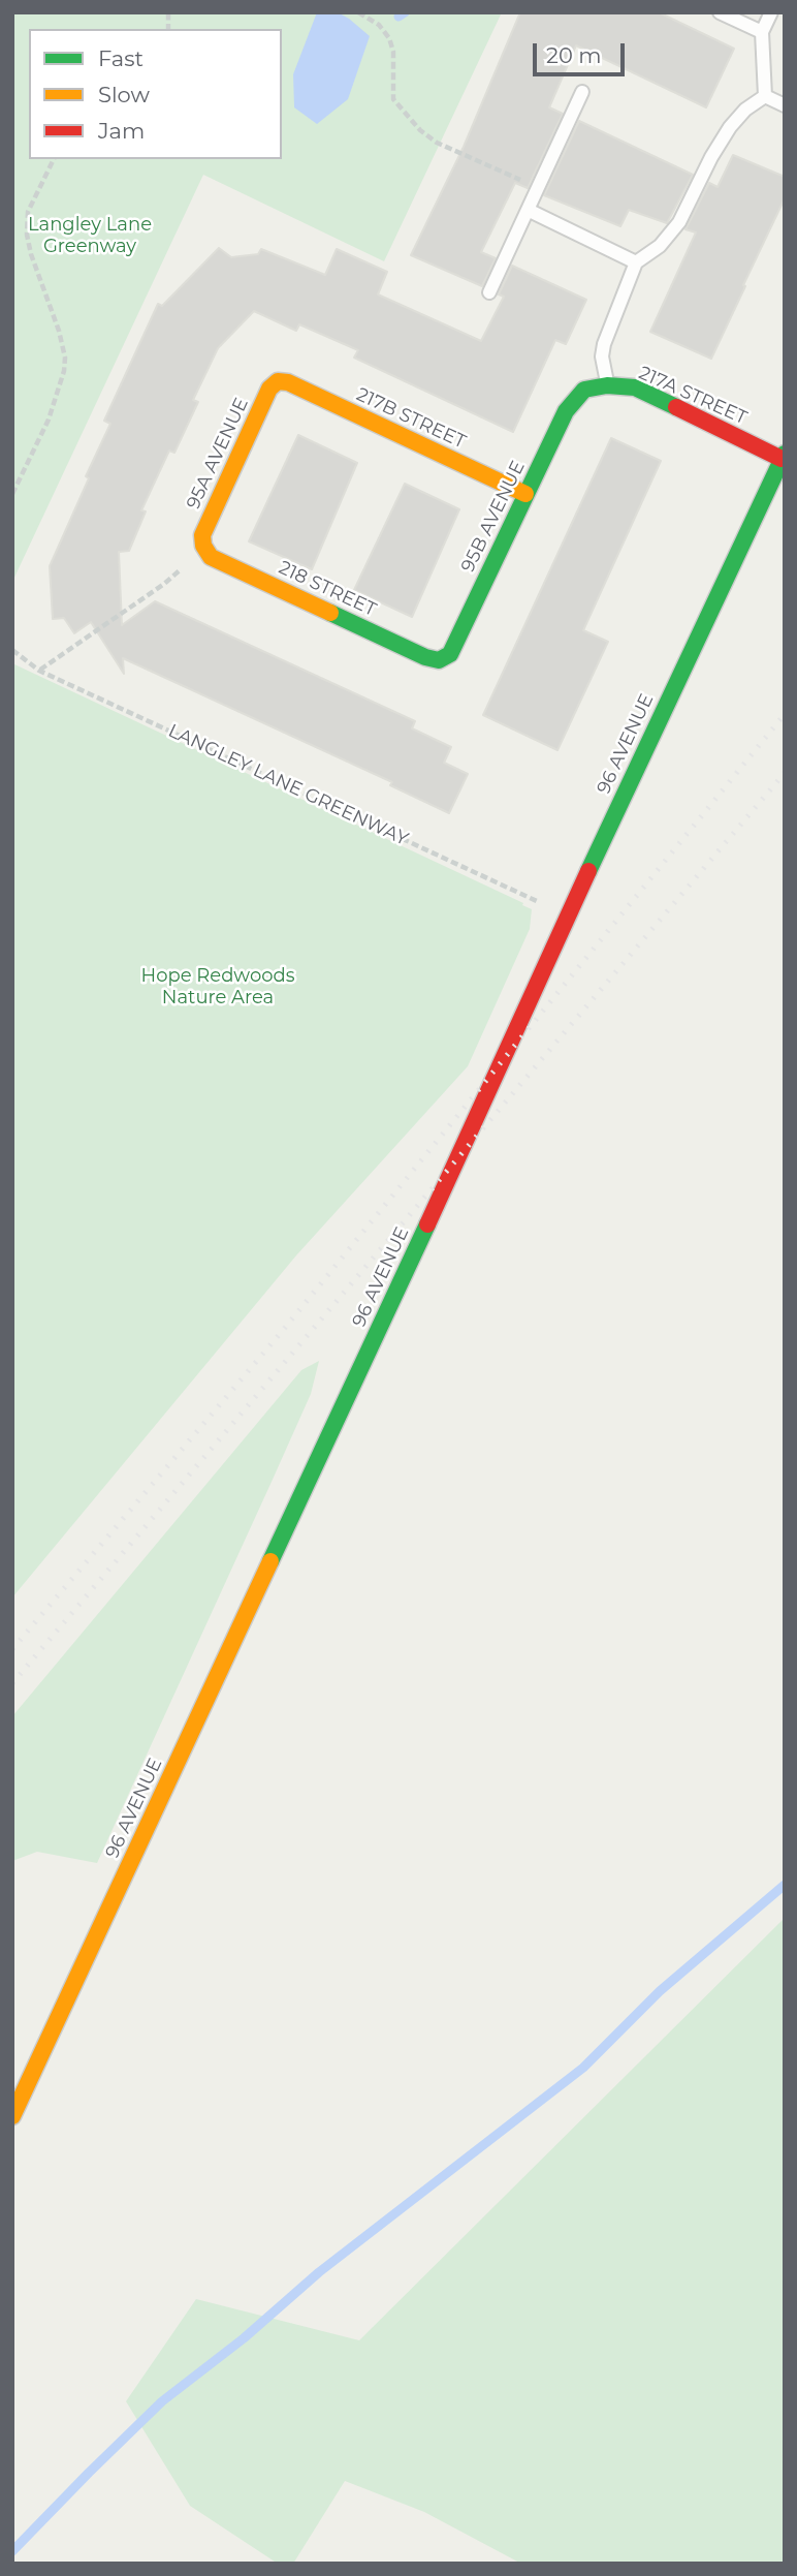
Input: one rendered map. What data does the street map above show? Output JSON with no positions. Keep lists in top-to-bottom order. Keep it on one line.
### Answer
{"streets":{"main road":["217A STREET","217B STREET","95A AVENUE","95B AVENUE","218 STREET","96 AVENUE"],"path":["LANGLEY LANE GREENWAY"]},"crossings":[["217A STREET","95B AVENUE"],["217A STREET","96 AVENUE"],["217B STREET","95A AVENUE"],["217B STREET","95B AVENUE"],["95A AVENUE","218 STREET"],["95B AVENUE","218 STREET"],["96 AVENUE","LANGLEY LANE GREENWAY"]],"parks":["Langley Lane Greenway","Hope Redwoods Nature Area"],"legend":["Fast","Slow","Jam"],"scale_bar":"20 m"}
